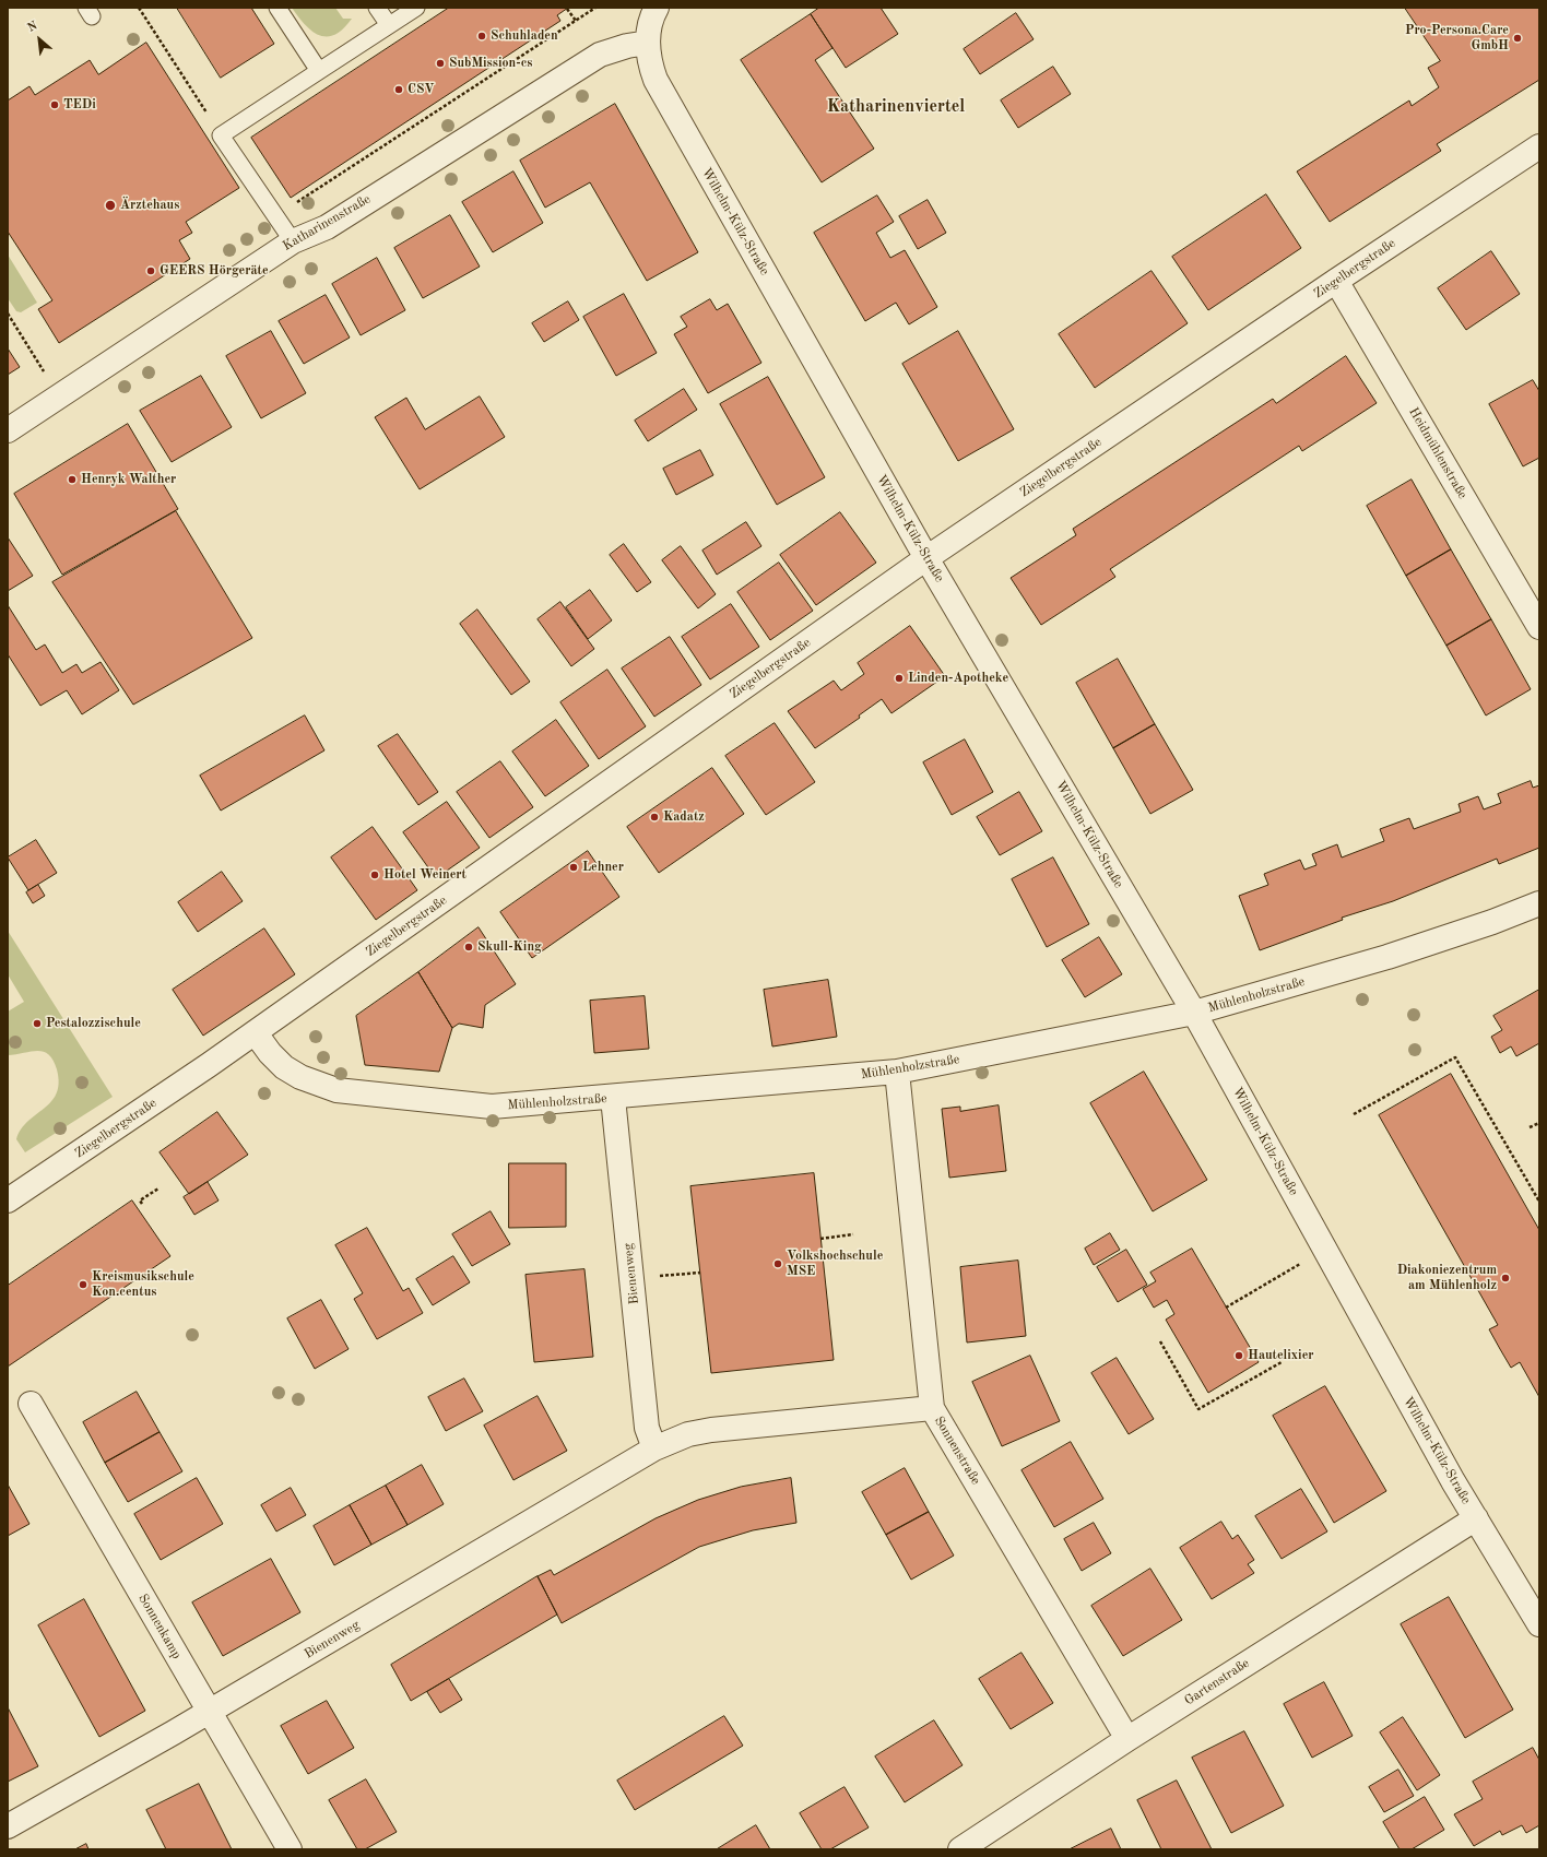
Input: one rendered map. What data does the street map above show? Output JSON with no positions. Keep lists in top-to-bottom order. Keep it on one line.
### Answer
{"streets":{"street":["Wilhelm-Külz-Straße","Katharinenstraße","Ziegelbergstraße","Heidmühlenstraße","Mühlenholzstraße","Bienenweg","Sonnenstraße","Sonnenkamp","Gartenstraße"]},"crossings":[["Wilhelm-Külz-Straße","Katharinenstraße"],["Wilhelm-Külz-Straße","Ziegelbergstraße"],["Wilhelm-Külz-Straße","Mühlenholzstraße"],["Wilhelm-Külz-Straße","Gartenstraße"],["Ziegelbergstraße","Heidmühlenstraße"],["Ziegelbergstraße","Mühlenholzstraße"],["Mühlenholzstraße","Bienenweg"],["Mühlenholzstraße","Sonnenstraße"],["Bienenweg","Sonnenstraße"],["Bienenweg","Sonnenkamp"],["Sonnenstraße","Gartenstraße"]],"districts":["Katharinenviertel"],"places":["Schuhladen","Pro-Persona.Care GmbH","SubMission-cs","CSV","TEDi","Ärztehaus","GEERS Hörgeräte","Henryk Walther","Linden-Apotheke","Kadatz","Lehner","Hotel Weinert","Skull-King","Pestalozzischule","Volkshochschule MSE","Diakoniezentrum am Mühlenholz","Kreismusikschule Kon.centus","Hautelixier"],"north":"top left"}
